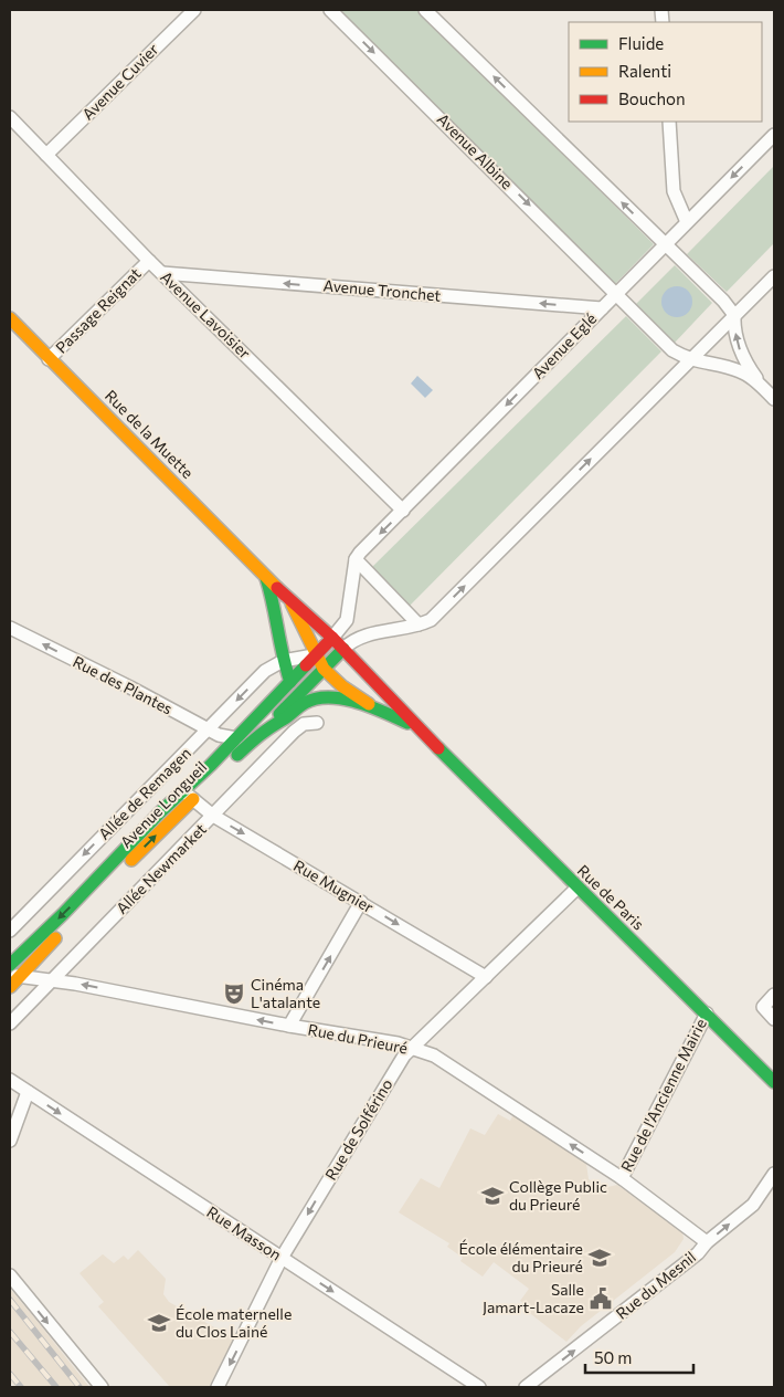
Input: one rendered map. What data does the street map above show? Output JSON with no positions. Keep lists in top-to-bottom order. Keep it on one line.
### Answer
{"streets":{"main road":["Rue de la Muette","Avenue Longueil","Rue de Paris"],"street":["Avenue Cuvier","Avenue Albine","Avenue Tronchet","Passage Reignat","Avenue Lavoisier","Avenue Eglé","Rue des Plantes","Allée de Remagen","Allée Newmarket","Rue Mugnier","Rue du Prieuré","Rue de l'Ancienne Mairie","Rue de Solférino","Rue Masson","Rue du Mesnil"]},"crossings":[["Avenue Cuvier","Avenue Lavoisier"],["Avenue Albine","Avenue Eglé"],["Avenue Tronchet","Avenue Lavoisier"],["Avenue Tronchet","Avenue Eglé"],["Passage Reignat","Avenue Lavoisier"],["Passage Reignat","Rue de la Muette"],["Avenue Lavoisier","Avenue Eglé"],["Rue de la Muette","Allée de Remagen"],["Rue de la Muette","Avenue Longueil"],["Rue de la Muette","Rue de Paris"],["Rue des Plantes","Allée de Remagen"],["Rue des Plantes","Avenue Longueil"],["Avenue Longueil","Rue Mugnier"],["Avenue Longueil","Rue de Paris"],["Avenue Longueil","Rue du Prieuré"],["Allée Newmarket","Rue Mugnier"],["Allée Newmarket","Rue du Prieuré"],["Rue Mugnier","Rue de Solférino"],["Rue de Paris","Rue de l'Ancienne Mairie"],["Rue de Paris","Rue de Solférino"],["Rue du Prieuré","Rue de l'Ancienne Mairie"],["Rue du Prieuré","Rue de Solférino"],["Rue du Prieuré","Rue du Mesnil"],["Rue de Solférino","Rue Masson"]],"one_way":["Avenue Tronchet","Rue des Plantes","Allée de Remagen","Rue Mugnier","Rue du Prieuré","Rue de Solférino","Rue Masson","Rue du Mesnil"],"places":{"theatre":["Cinéma L'atalante"],"school or university":["Collège Public du Prieuré","École élémentaire du Prieuré","École maternelle du Clos Lainé"],"public building":["Salle Jamart-Lacaze"]},"legend":["Fluide","Ralenti","Bouchon"],"scale_bar":"50 m"}
